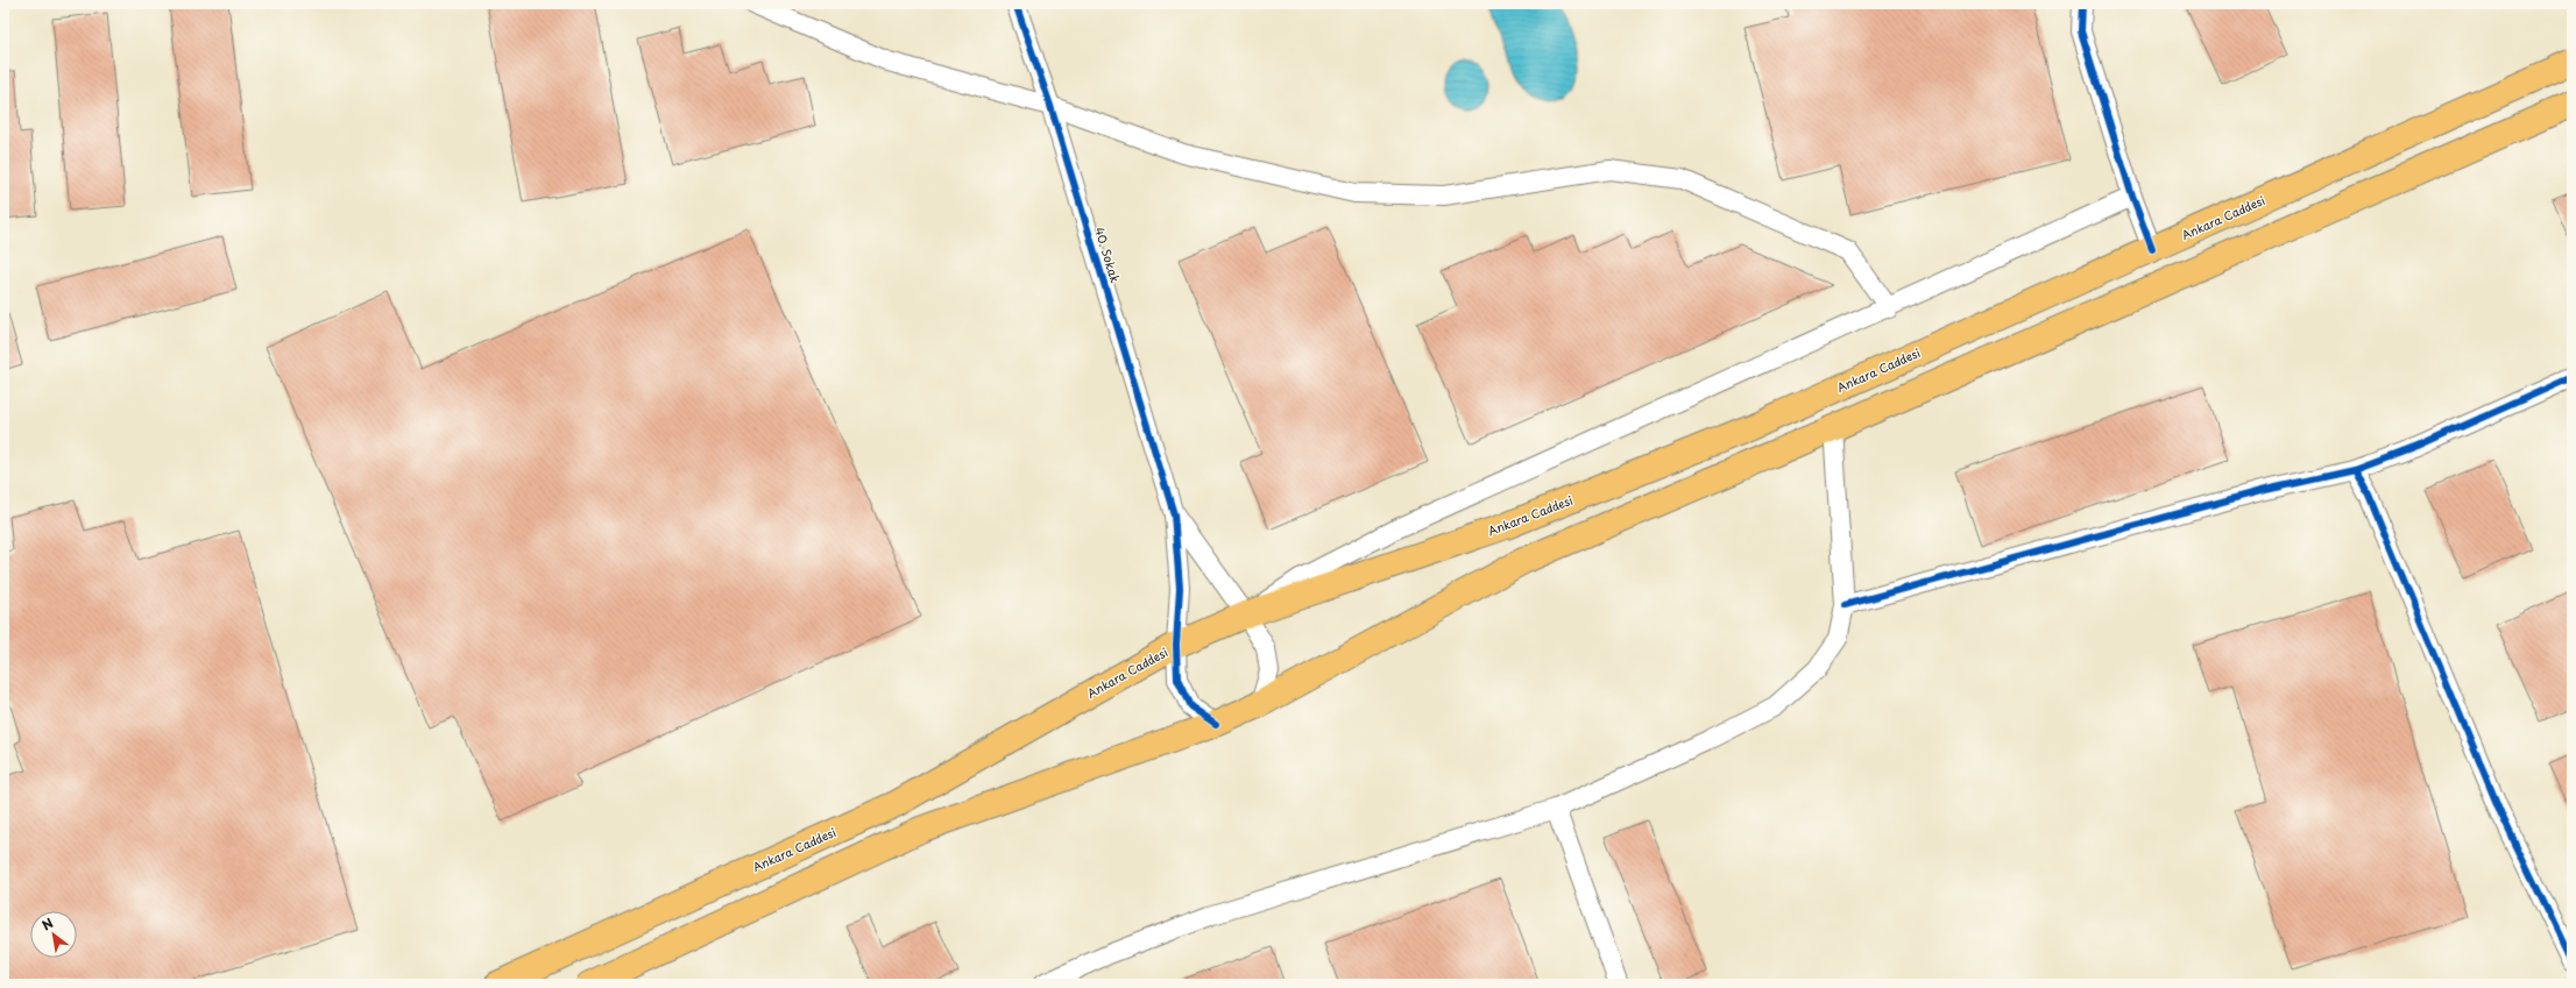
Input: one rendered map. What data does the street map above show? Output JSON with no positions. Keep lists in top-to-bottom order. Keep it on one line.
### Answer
{"streets":{"highway":["Ankara Caddesi"],"street":["40. Sokak"]},"north":"top left"}
